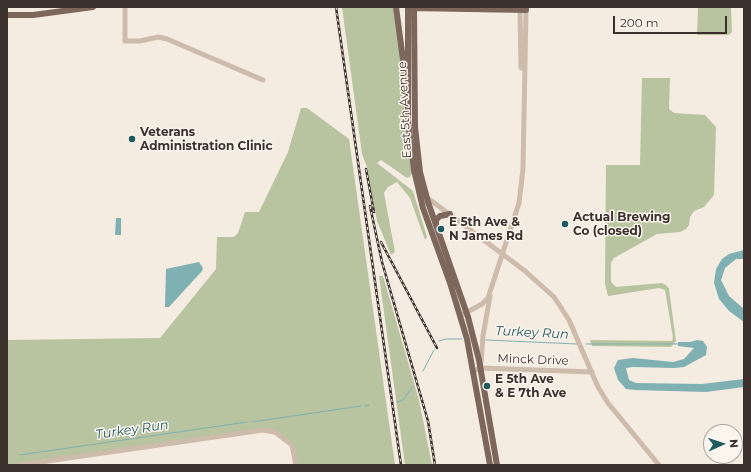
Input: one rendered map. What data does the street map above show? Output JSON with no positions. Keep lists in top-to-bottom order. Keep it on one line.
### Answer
{"streets":{"main road":["East 5th Avenue"],"street":["Minck Drive"]},"crossings":[["East 5th Avenue","Minck Drive"]],"water":["Turkey Run"],"places":["Veterans Administration Clinic","Actual Brewing Co (closed)","E 5th Ave & N James Rd","E 5th Ave & E 7th Ave"],"scale_bar":"200 m","north":"right"}
